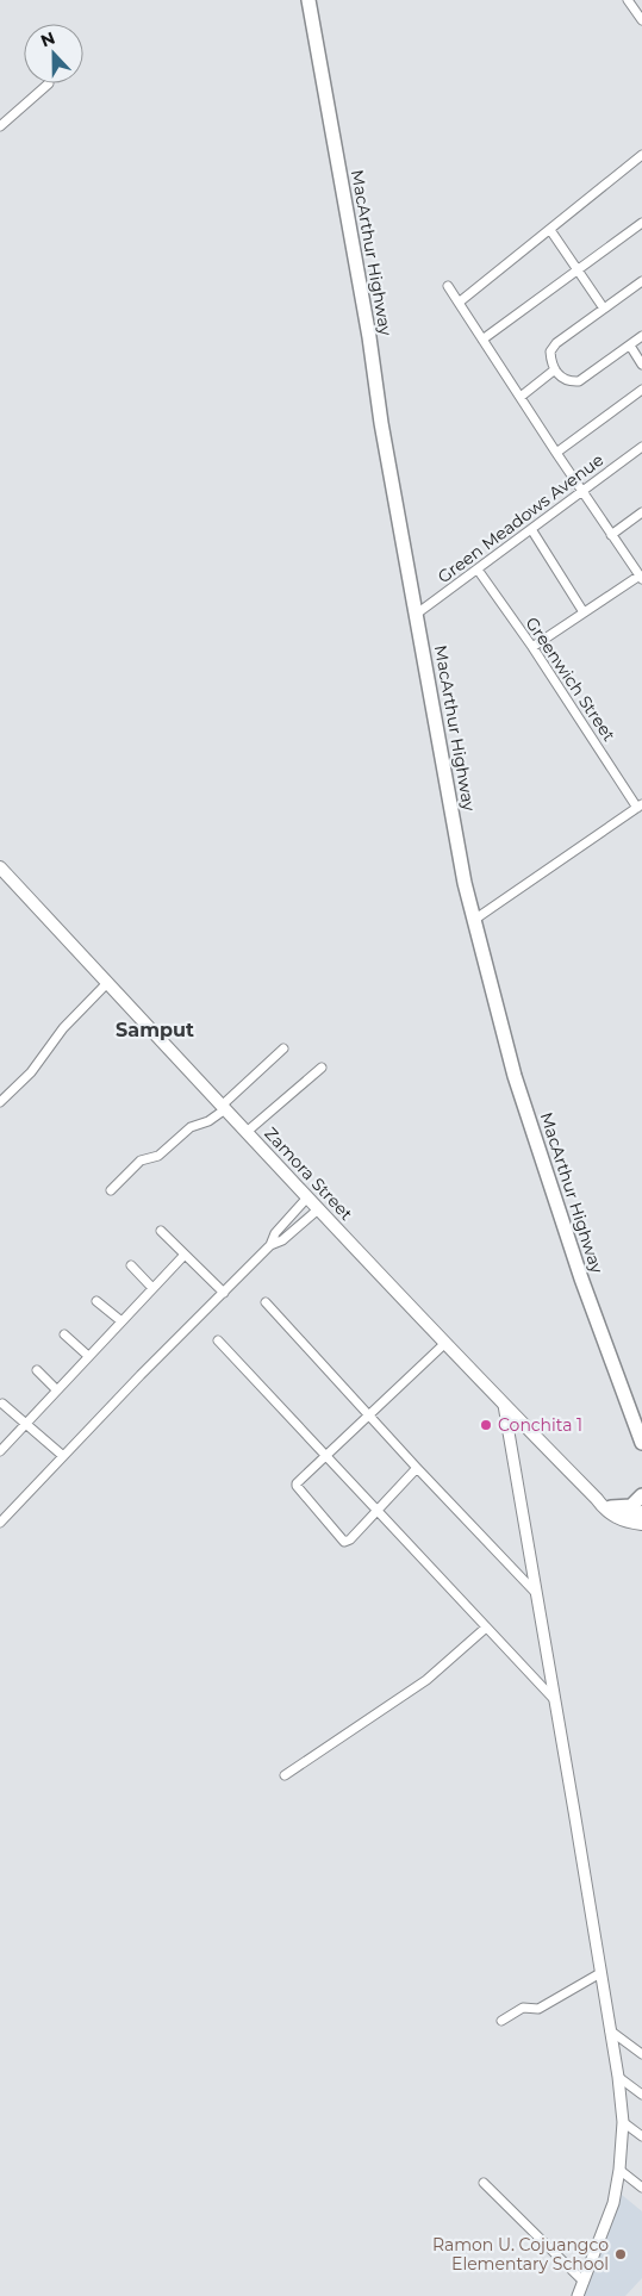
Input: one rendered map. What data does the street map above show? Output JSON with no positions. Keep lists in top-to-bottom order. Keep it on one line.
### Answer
{"streets":{"highway":["MacArthur Highway"],"main road":["Zamora Street"],"street":["Green Meadows Avenue","Greenwich Street"]},"crossings":[["MacArthur Highway","Green Meadows Avenue"],["Green Meadows Avenue","Greenwich Street"]],"districts":["Samput"],"places":["Conchita 1","Ramon U. Cojuangco Elementary School"],"north":"top"}
